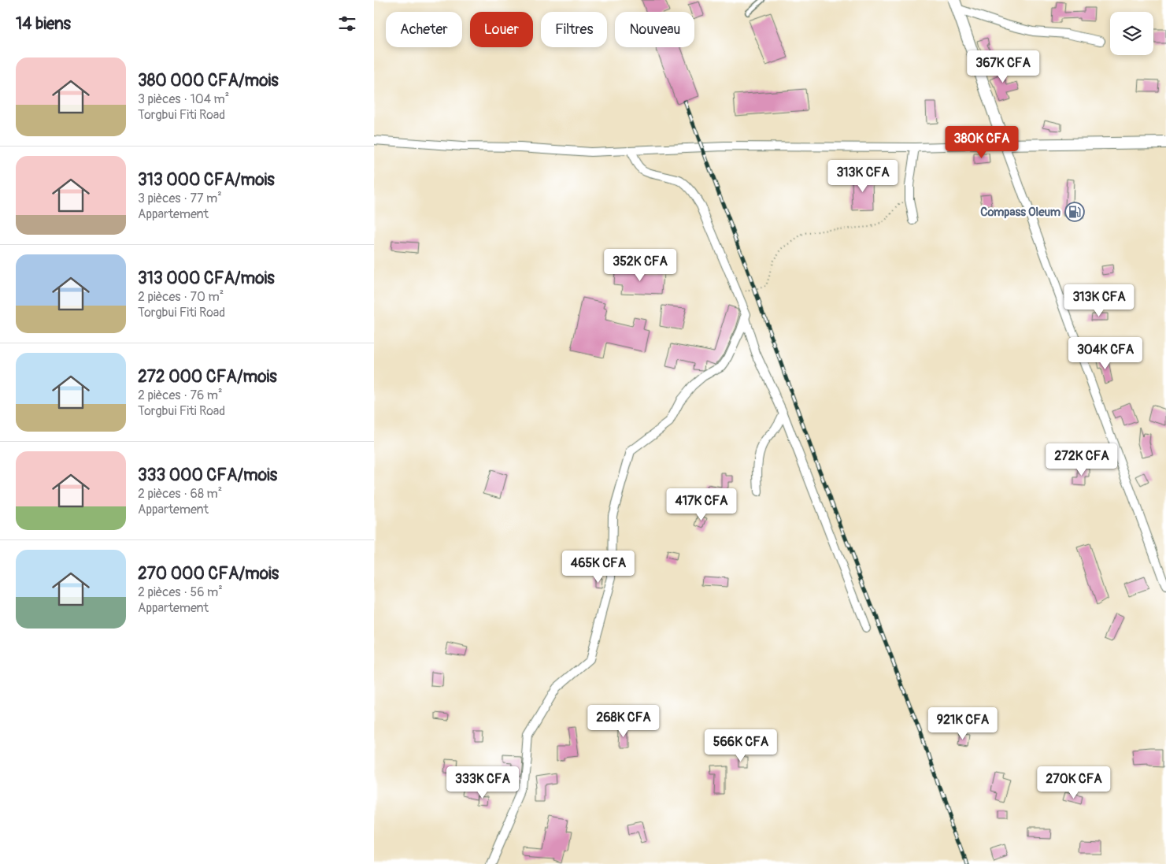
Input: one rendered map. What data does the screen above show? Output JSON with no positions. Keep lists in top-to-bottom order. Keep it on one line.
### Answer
{"places":{"fuel station":["Compass Oleum"]},"page":{"heading":"14 biens","chip":["Acheter","Louer","Filtres","Nouveau"],"list":[{"name":"380 000 CFA/mois","note":"3 pièces · 104 m² · Torgbui Fiti Road"},{"name":"313 000 CFA/mois","note":"3 pièces · 77 m² · Appartement"},{"name":"313 000 CFA/mois","note":"2 pièces · 70 m² · Torgbui Fiti Road"},{"name":"272 000 CFA/mois","note":"2 pièces · 76 m² · Torgbui Fiti Road"},{"name":"333 000 CFA/mois","note":"2 pièces · 68 m² · Appartement"},{"name":"270 000 CFA/mois","note":"2 pièces · 56 m² · Appartement"}],"price":["367K CFA","380K CFA","313K CFA","352K CFA","313K CFA","304K CFA","272K CFA","417K CFA","465K CFA","268K CFA","921K CFA","566K CFA","333K CFA","270K CFA"]}}
